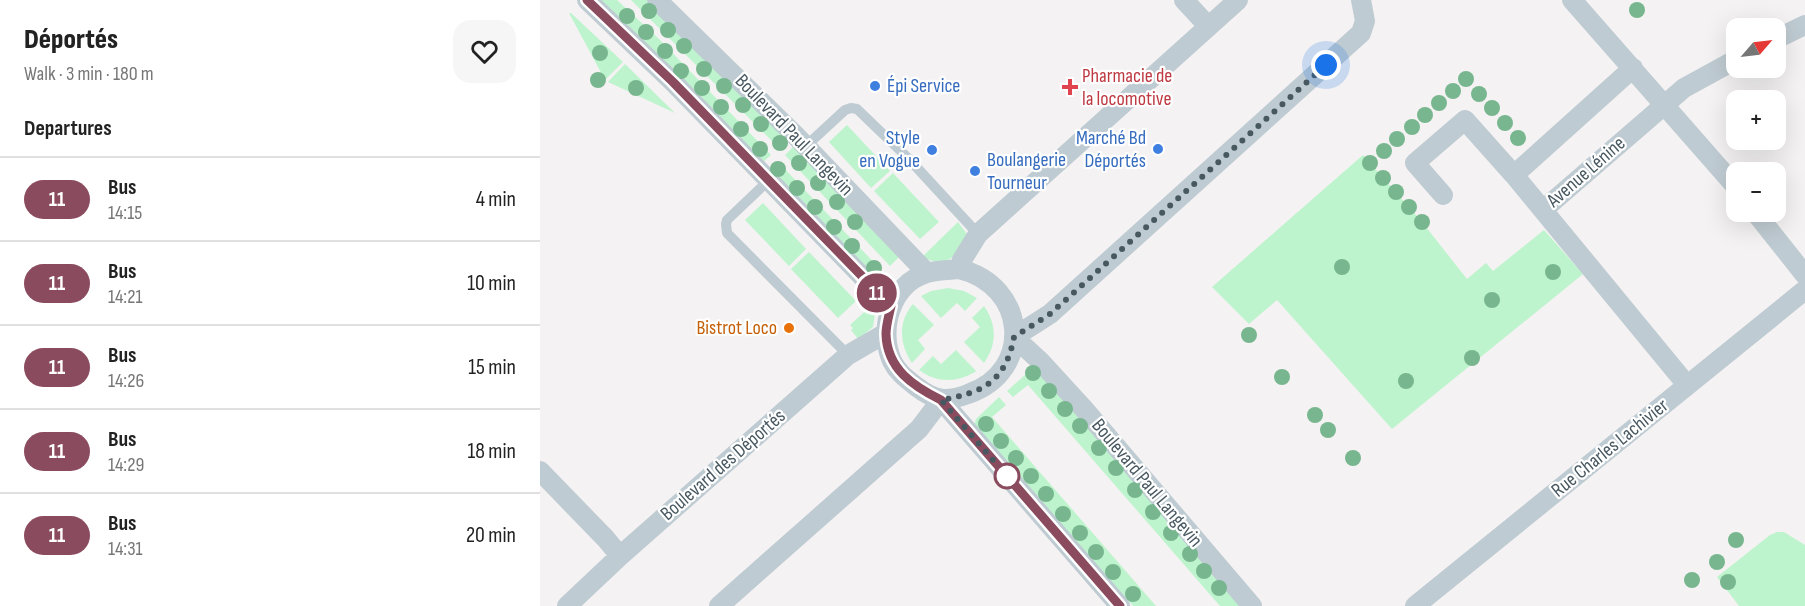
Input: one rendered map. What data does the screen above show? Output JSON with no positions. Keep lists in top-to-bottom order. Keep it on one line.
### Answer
{"streets":{"street":["Boulevard Paul Langevin","Avenue Lénine","Rue Charles Lachivier","Boulevard des Déportés"]},"crossings":[["Boulevard Paul Langevin","Boulevard des Déportés"]],"places":{"other":["Épi Service","Marché Bd Déportés","Style en Vogue","Boulangerie Tourneur","Bistrot Loco"],"health":["Pharmacie de la locomotive"]},"lines":["bus line 11"],"north":"top right","page":{"heading":[["Déportés","Walk · 3 min · 180 m"],"Departures"],"on_map":"11","map_buttons":["+","−"],"list":[{"mark":"11","name":"Bus","note":"14:15","value":"4 min"},{"mark":"11","name":"Bus","note":"14:21","value":"10 min"},{"mark":"11","name":"Bus","note":"14:26","value":"15 min"},{"mark":"11","name":"Bus","note":"14:29","value":"18 min"},{"mark":"11","name":"Bus","note":"14:31","value":"20 min"}]}}
